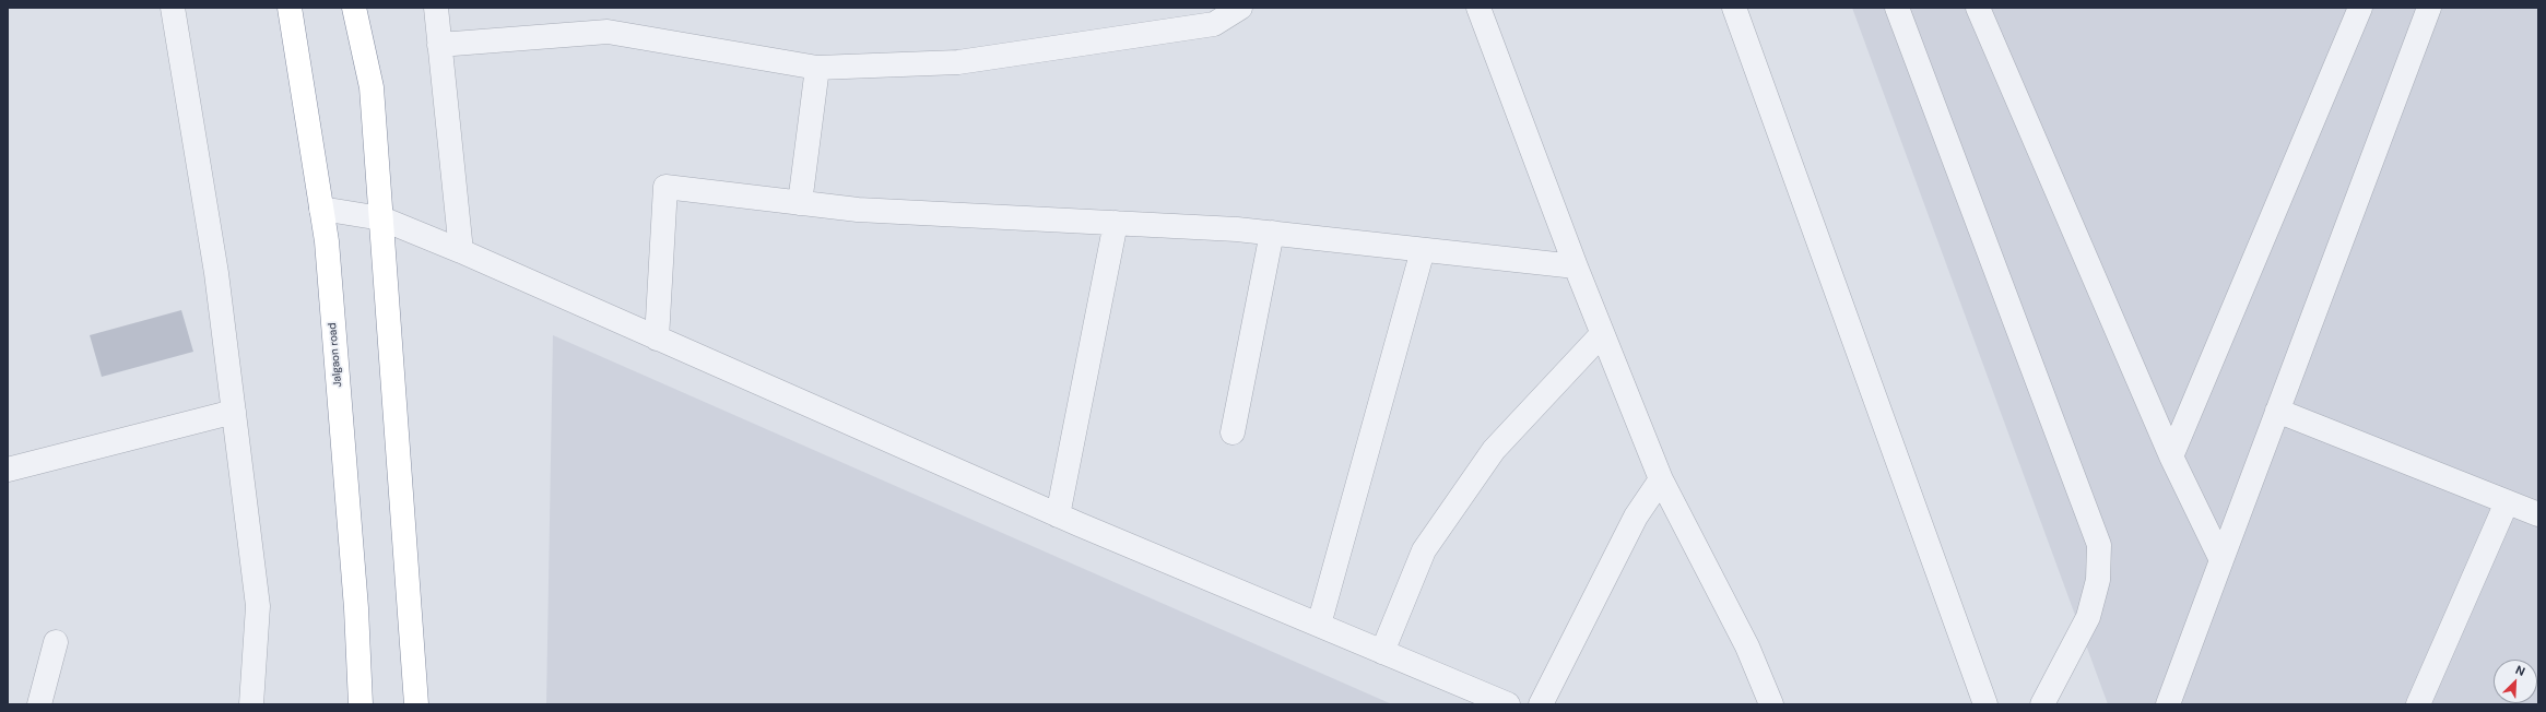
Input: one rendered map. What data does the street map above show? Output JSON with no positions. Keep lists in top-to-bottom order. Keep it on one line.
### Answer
{"streets":{"highway":["Jalgaon road"]},"north":"top right"}
